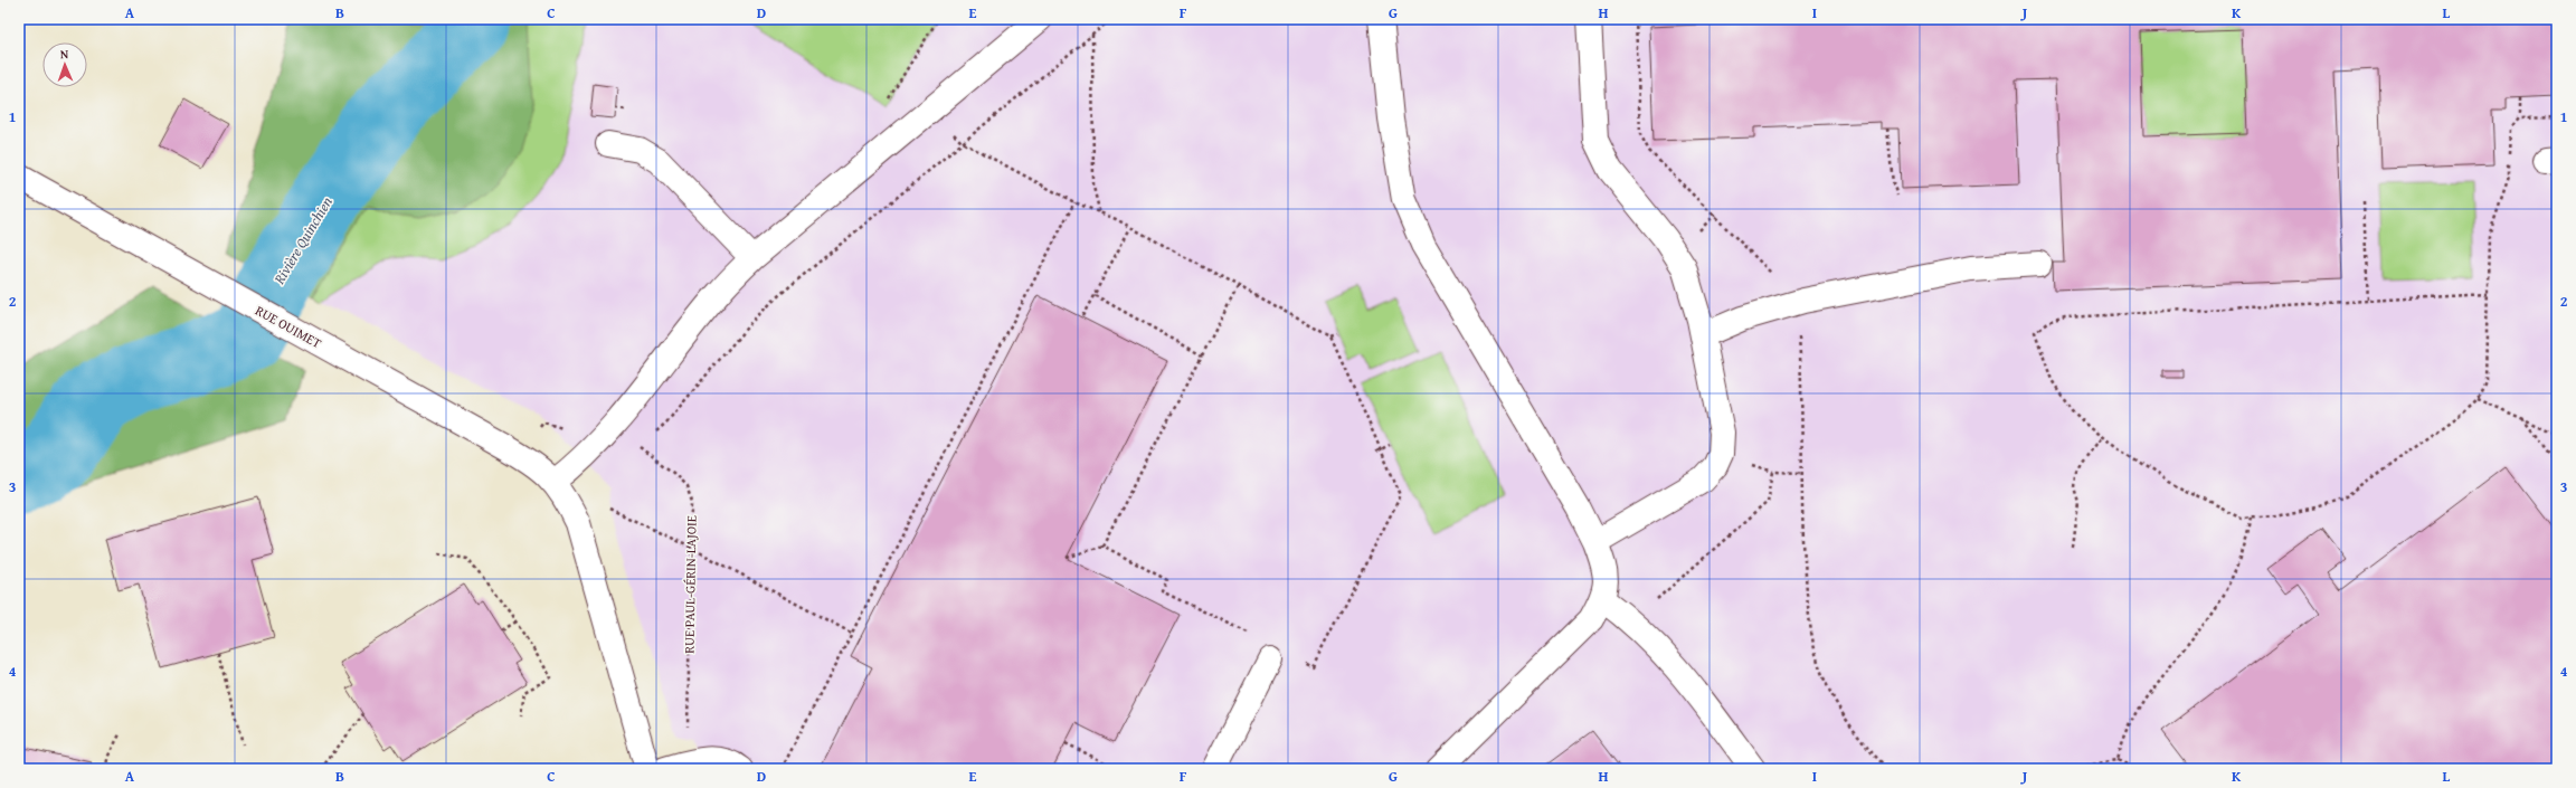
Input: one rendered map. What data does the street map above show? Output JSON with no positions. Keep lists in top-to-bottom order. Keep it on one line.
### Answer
{"streets":{"street":["RUE OUIMET"],"path":["RUE PAUL-GÉRIN-LAJOIE"]},"water":["Rivière Quinchien"],"north":"top","grid":{"columns":["A","B","C","D","E","F","G","H","I","J","K","L"],"rows":["1","2","3","4"]}}
